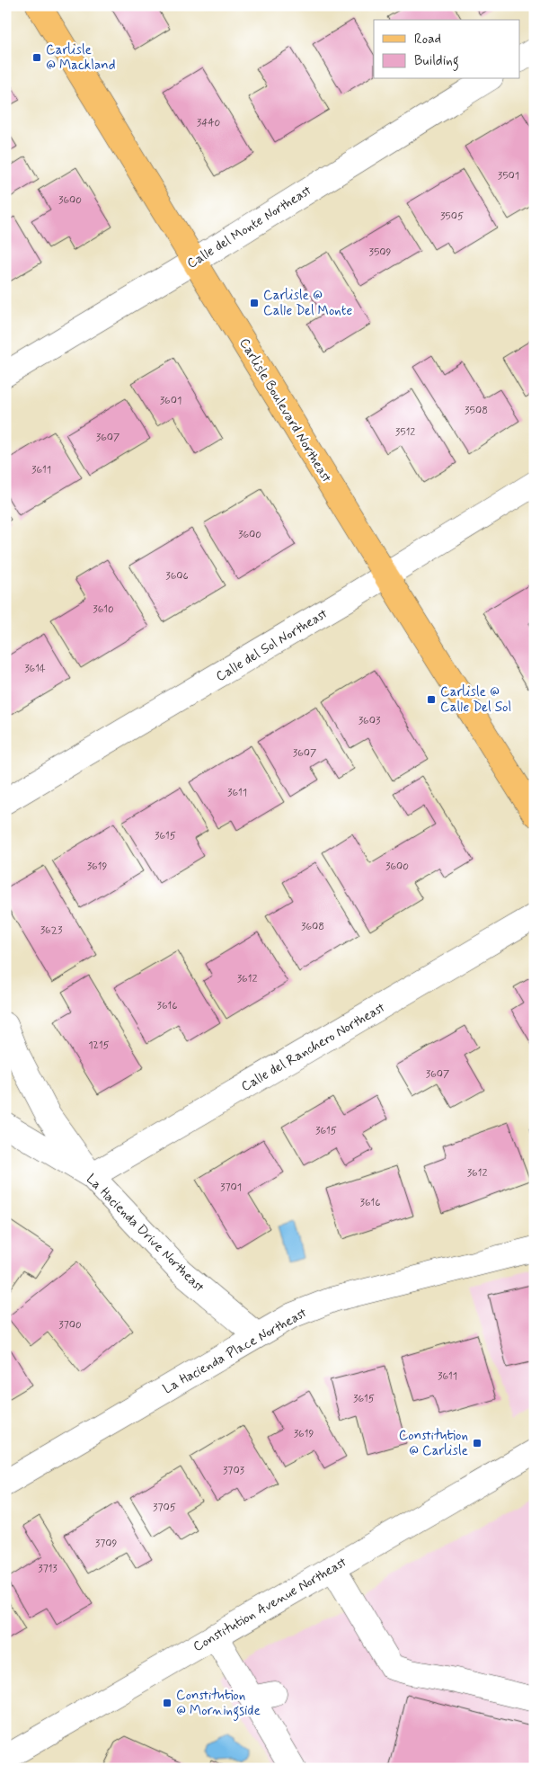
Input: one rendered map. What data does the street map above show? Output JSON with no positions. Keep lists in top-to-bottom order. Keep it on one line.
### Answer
{"streets":{"main road":["Carlisle Boulevard Northeast"],"street":["Calle del Monte Northeast","Calle del Sol Northeast","Calle del Ranchero Northeast","La Hacienda Drive Northeast","La Hacienda Place Northeast","Constitution Avenue Northeast"]},"crossings":[["Calle del Monte Northeast","Carlisle Boulevard Northeast"],["Carlisle Boulevard Northeast","Calle del Sol Northeast"],["Calle del Ranchero Northeast","La Hacienda Drive Northeast"],["La Hacienda Drive Northeast","La Hacienda Place Northeast"]],"places":{"transit":["Carlisle @ Mackland","Carlisle @ Calle Del Monte","Carlisle @ Calle Del Sol","Constitution @ Carlisle","Constitution @ Morningside"]},"house_numbers":["3440","3501","3600","3505","3509","3601","3508","3512","3607","3611","3600","3606","3610","3614","3603","3607","3611","3615","3619","3600","3608","3623","3612","3616","1215","3607","3615","3612","3701","3616","3700","3611","3615","3619","3703","3705","3709","3713"],"legend":["Road","Building"]}
